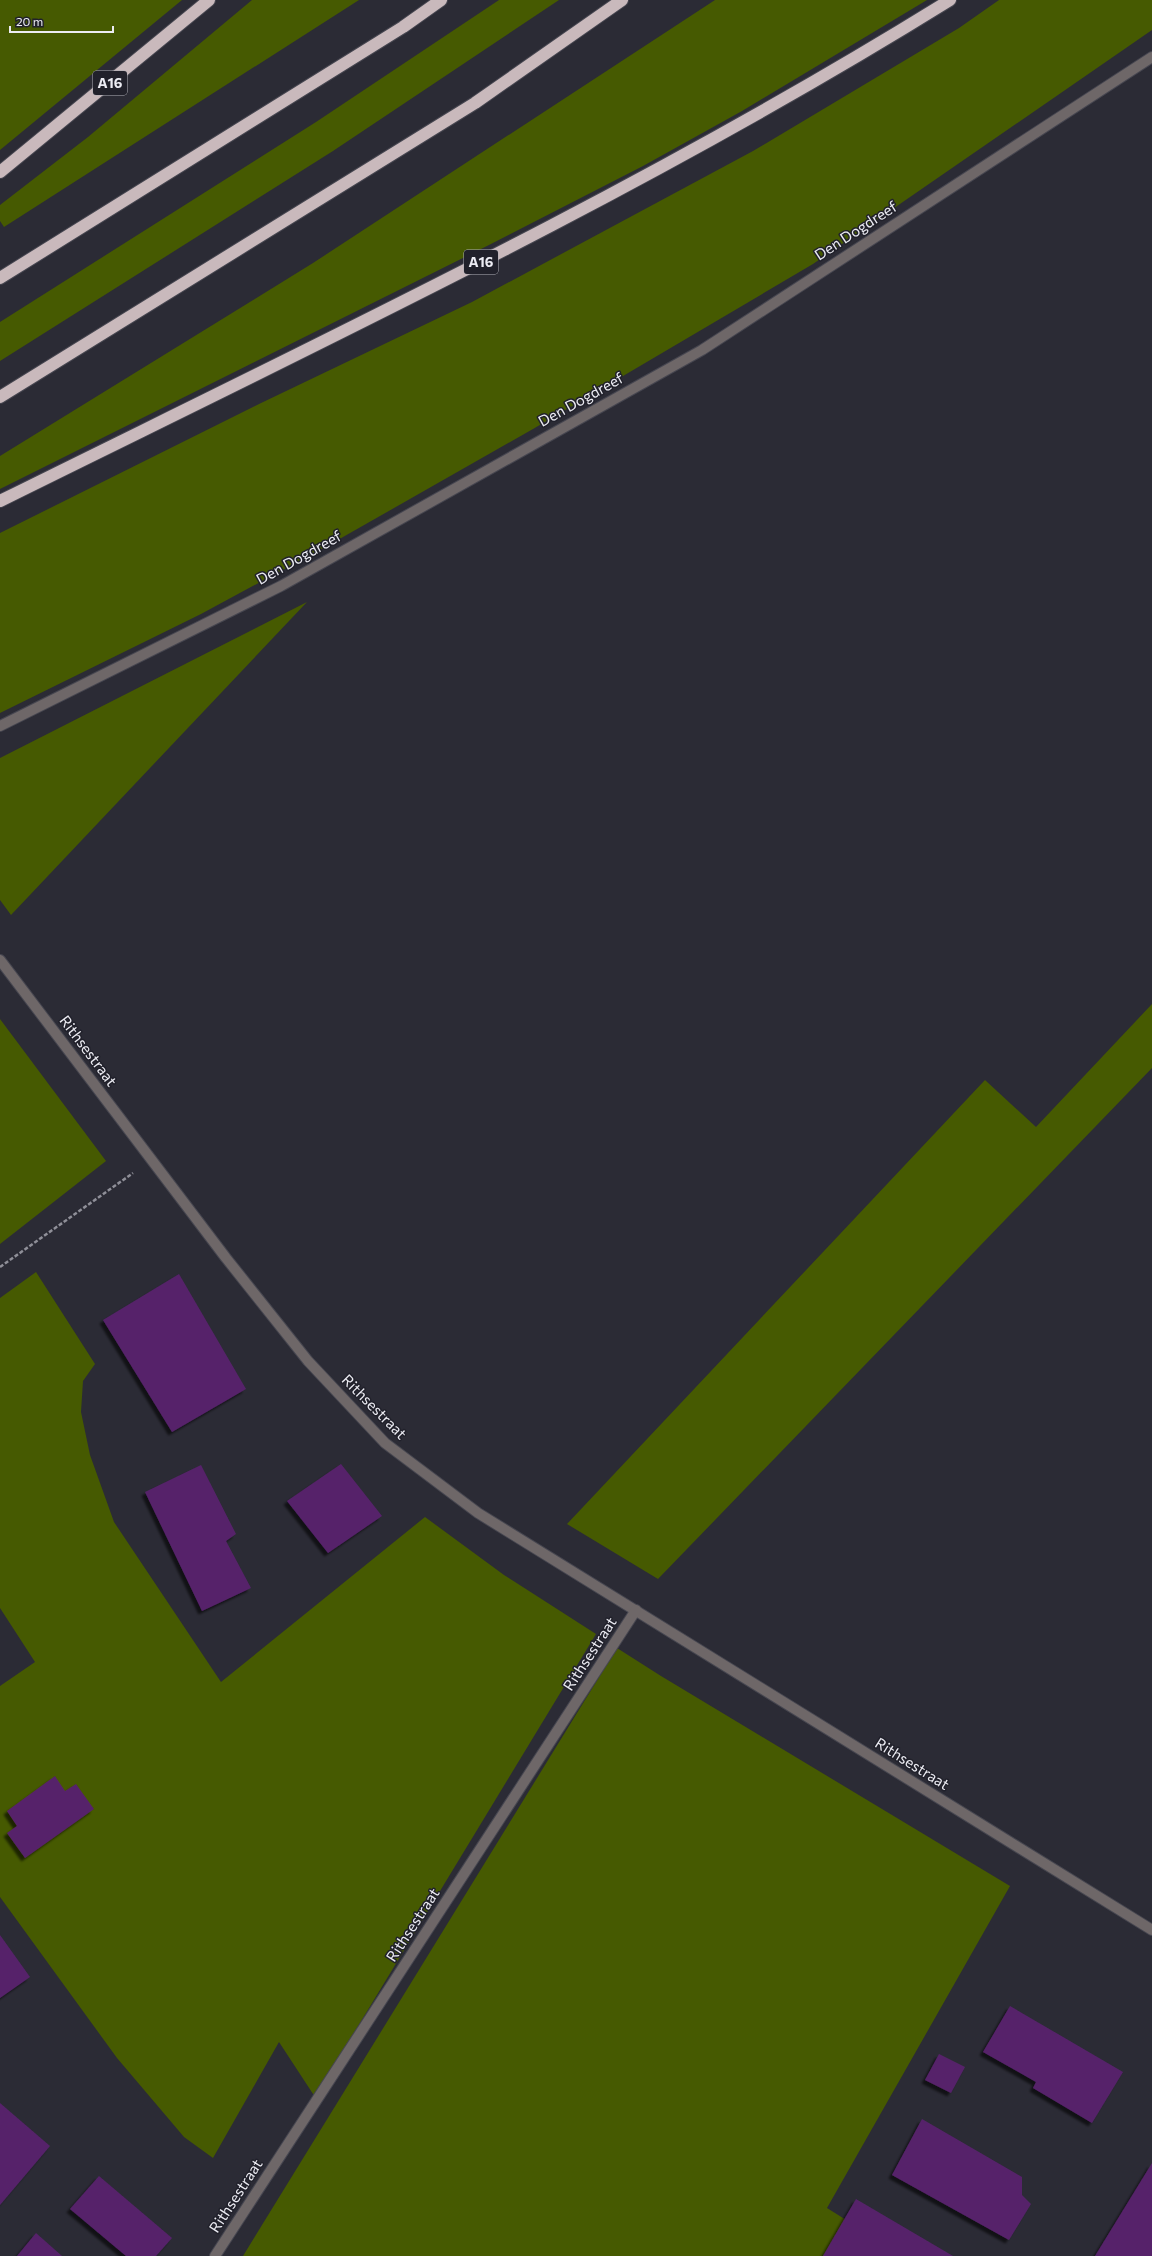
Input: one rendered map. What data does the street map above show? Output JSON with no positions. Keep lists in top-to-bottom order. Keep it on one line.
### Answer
{"streets":{"highway":["A16"],"street":["Den Dogdreef","Rithsestraat"]},"scale_bar":"20 m"}
